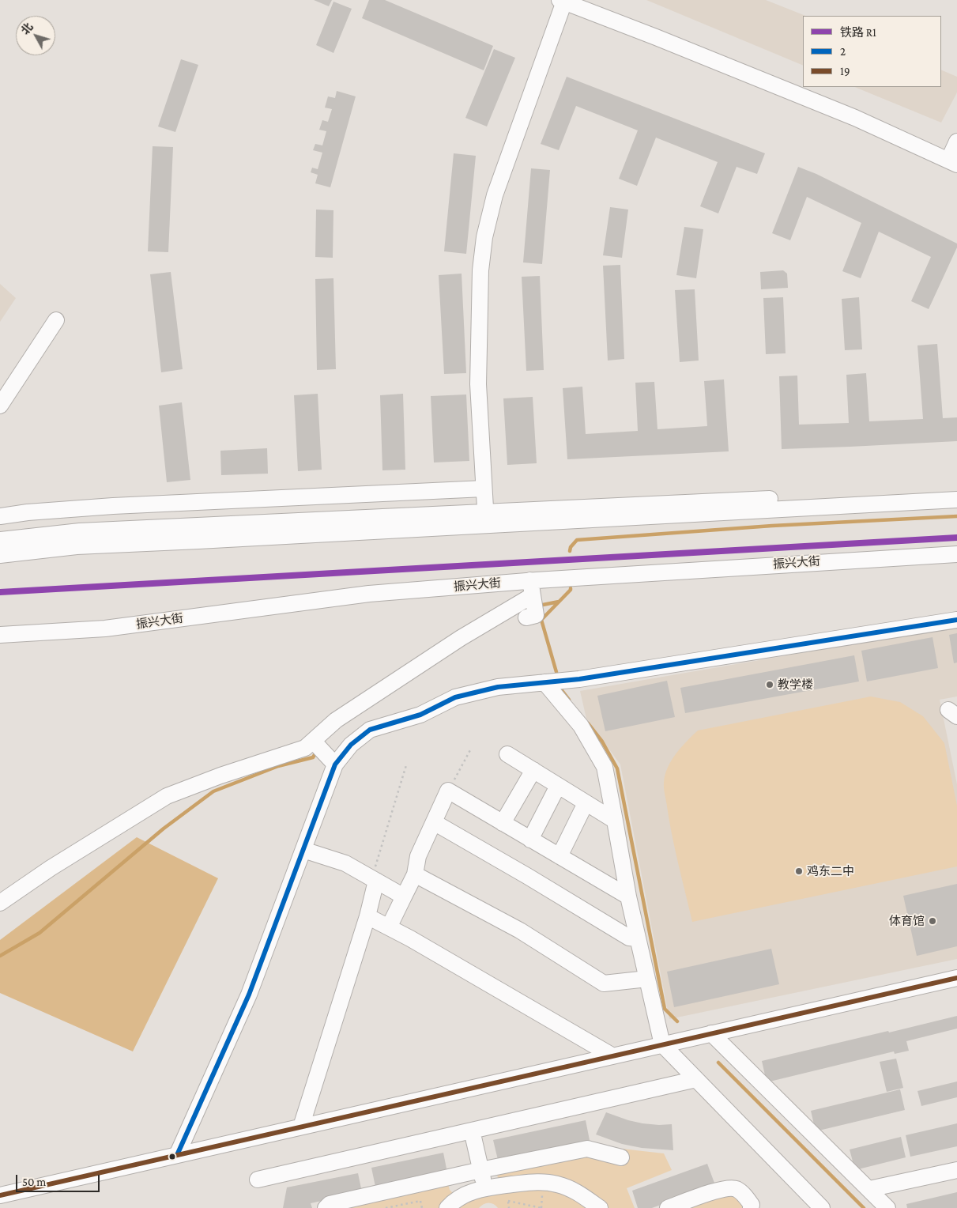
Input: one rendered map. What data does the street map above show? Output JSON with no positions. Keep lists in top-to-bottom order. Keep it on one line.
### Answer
{"streets":{"street":["振兴大街"]},"places":["教学楼","鸡东二中","体育馆"],"lines":["rail line R1","transit line 2","transit line 19"],"legend":["铁路 R1","2","19"],"scale_bar":"50 m","north":"top left"}
